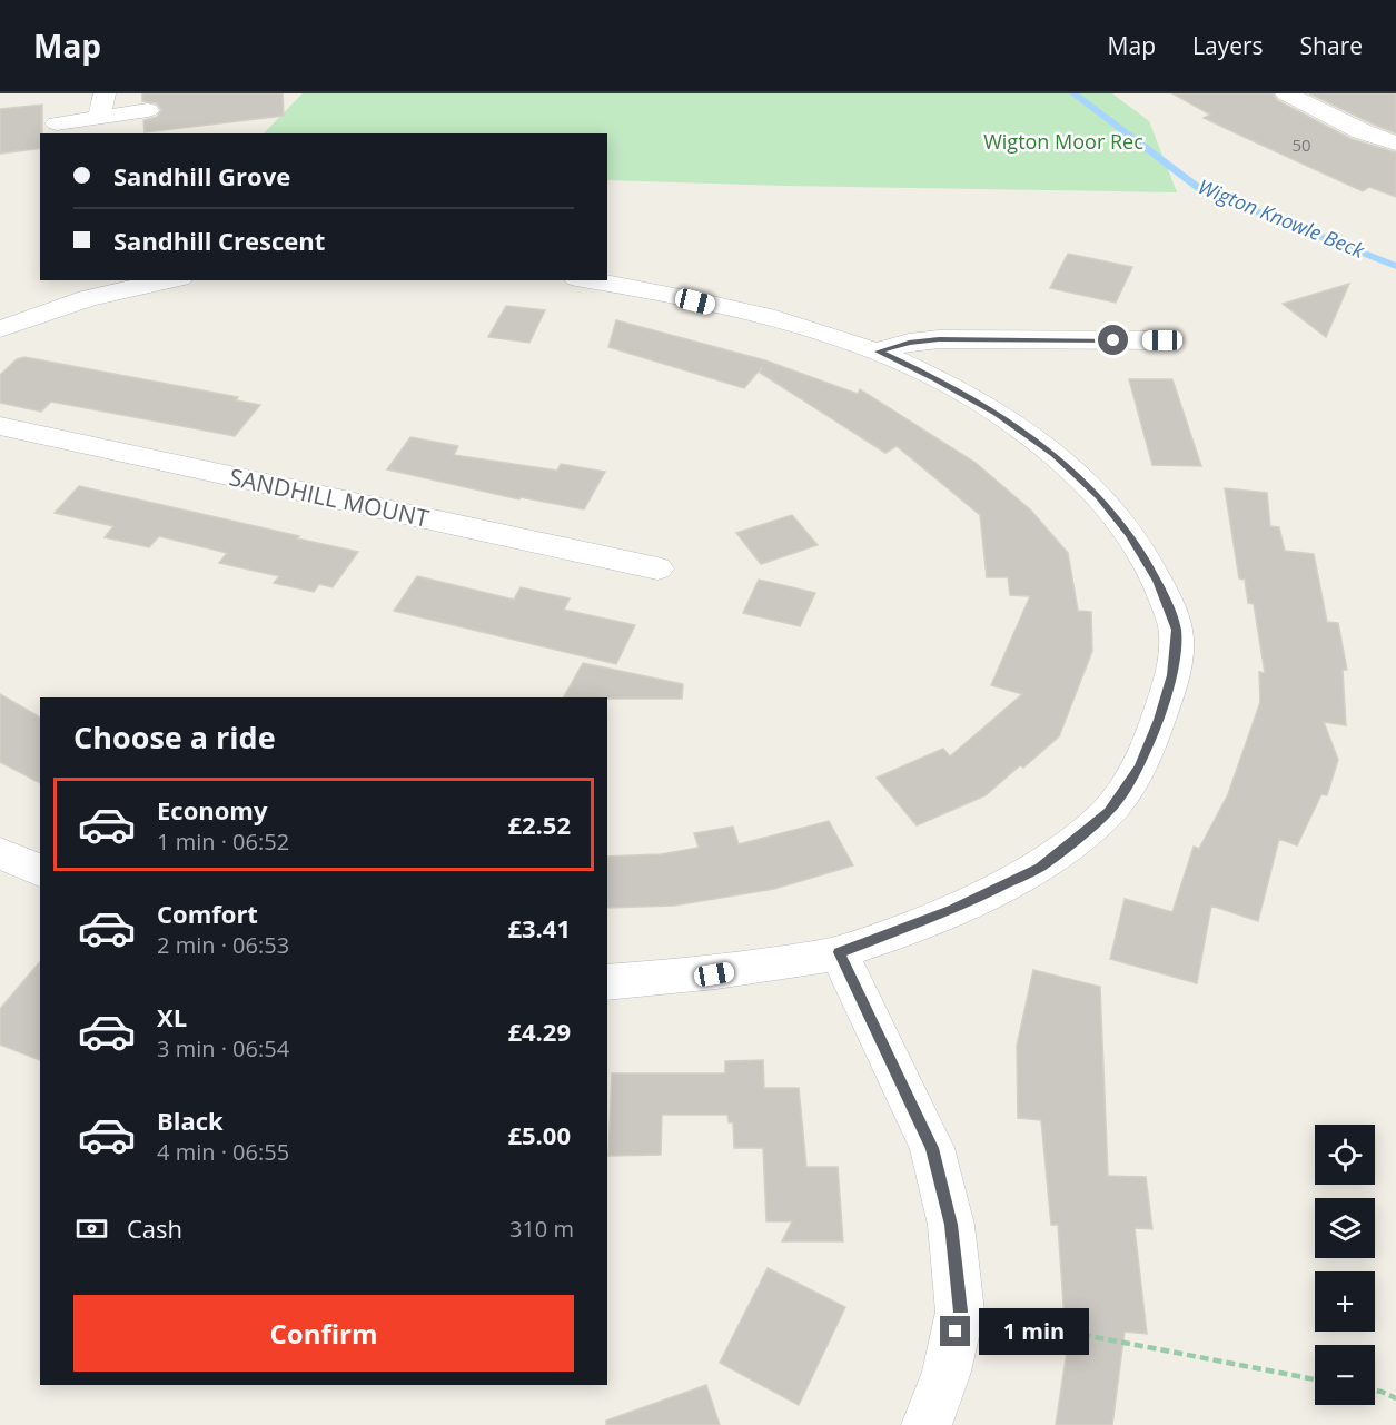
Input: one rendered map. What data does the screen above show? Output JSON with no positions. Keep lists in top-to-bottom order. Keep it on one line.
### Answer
{"streets":{"street":["SANDHILL MOUNT"]},"water":["Wigton Knowle Beck"],"parks":["Wigton Moor Rec"],"house_numbers":["50"],"page":{"header":"Map","nav":["Map","Layers","Share"],"banner":["Sandhill Grove","Sandhill Crescent"],"heading":"Choose a ride","list":[{"name":"Economy","note":"1 min · 06:52","value":"£2.52"},{"name":"Comfort","note":"2 min · 06:53","value":"£3.41"},{"name":"XL","note":"3 min · 06:54","value":"£4.29"},{"name":"Black","note":"4 min · 06:55","value":"£5.00"}],"map_buttons":["+","−"],"pay":["Cash","310 m"],"buttons":"Confirm","bubble":"1 min"}}
